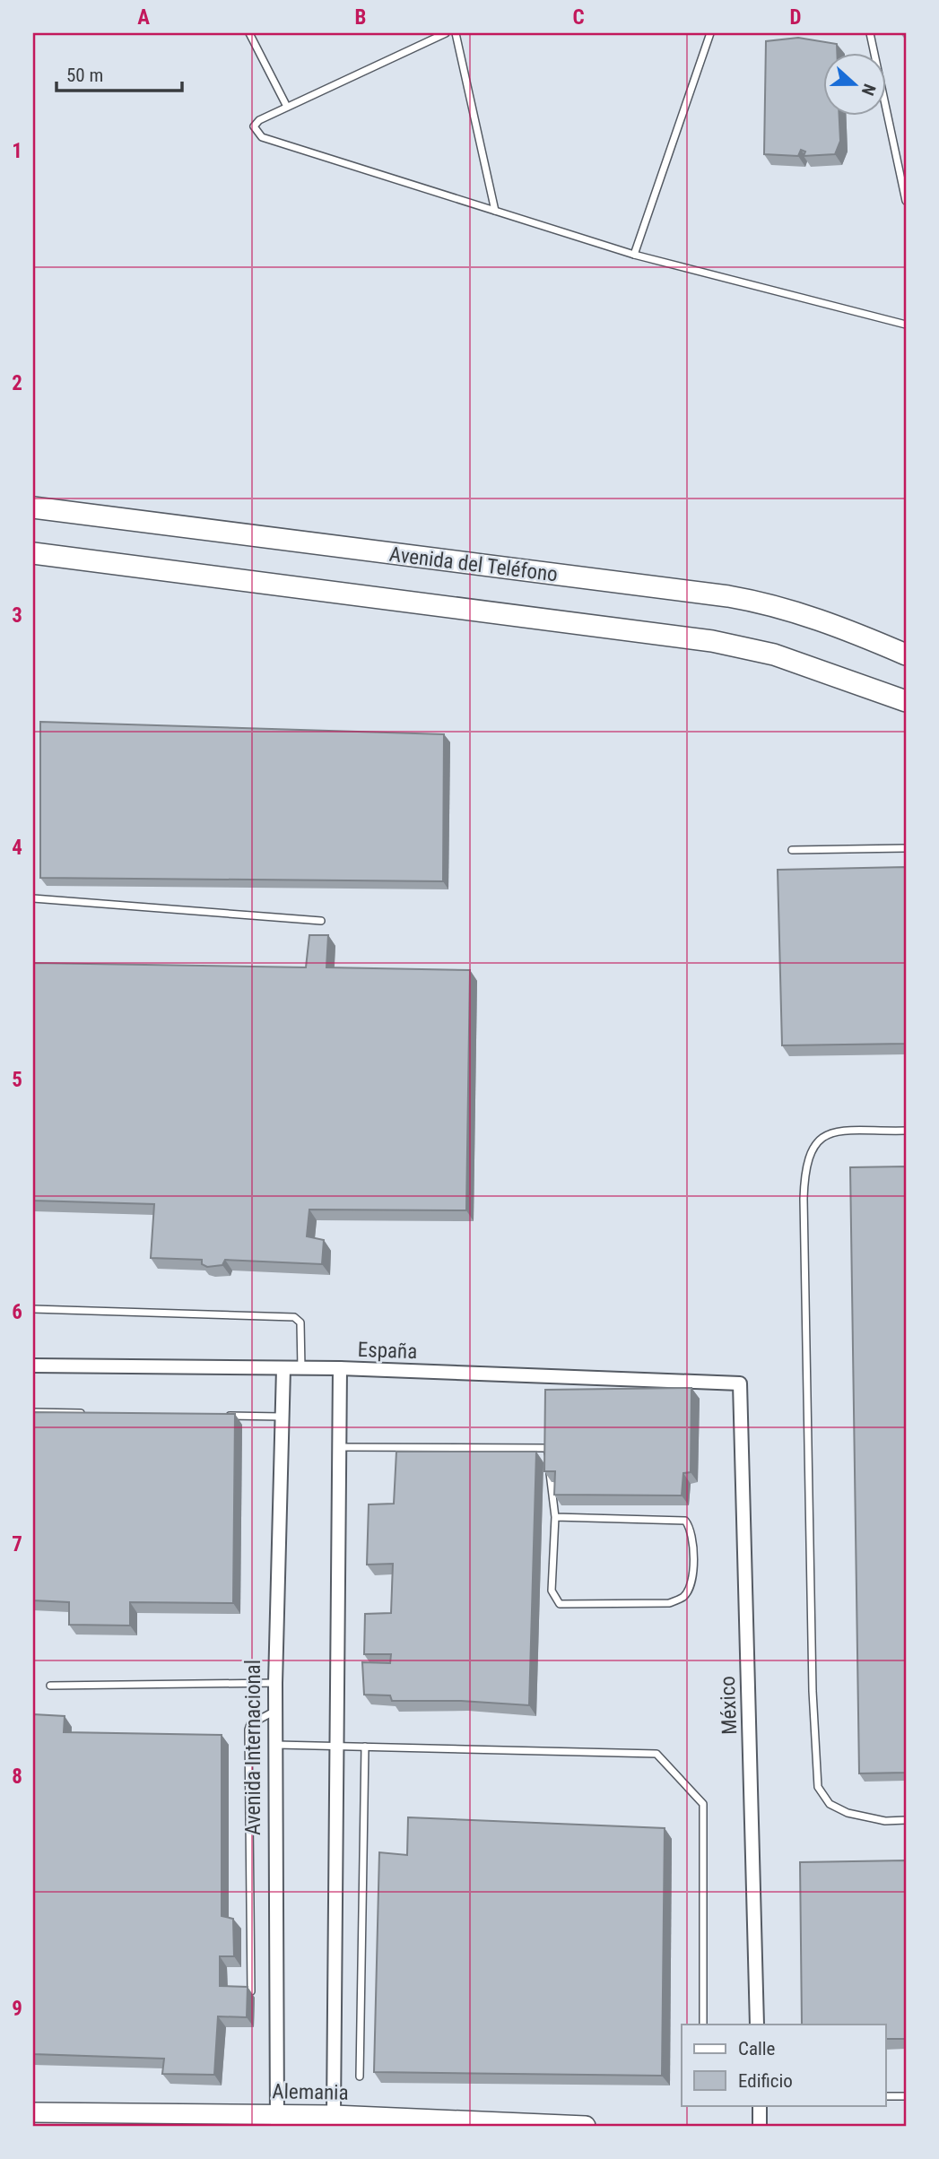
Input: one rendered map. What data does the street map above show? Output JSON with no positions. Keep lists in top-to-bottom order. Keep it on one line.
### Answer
{"streets":{"main road":["Avenida del Teléfono","Alemania"],"street":["España","México","Avenida Internacional"]},"crossings":[["España","México"],["España","Avenida Internacional"],["Avenida Internacional","Alemania"]],"legend":["Calle","Edificio"],"scale_bar":"50 m","north":"right","grid":{"columns":["A","B","C","D"],"rows":["1","2","3","4","5","6","7","8","9"]}}
